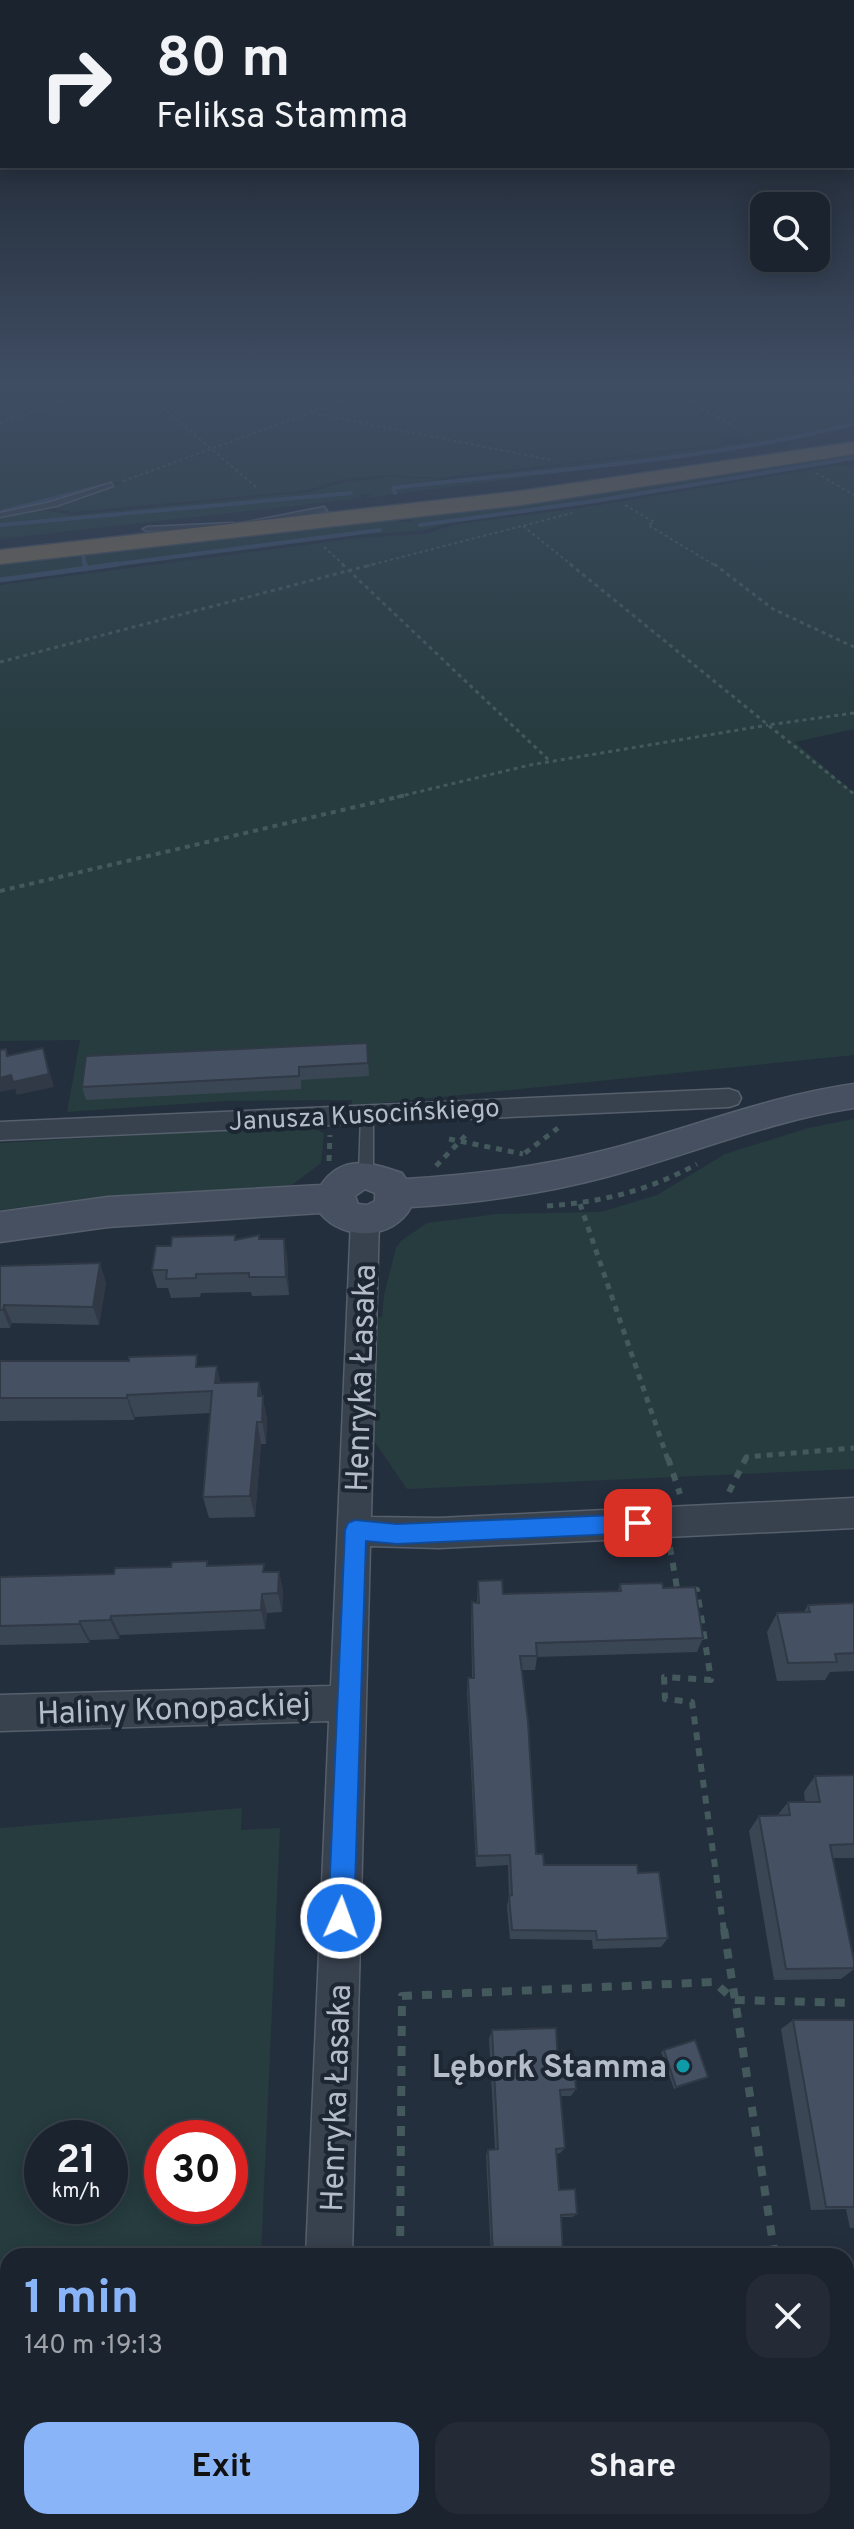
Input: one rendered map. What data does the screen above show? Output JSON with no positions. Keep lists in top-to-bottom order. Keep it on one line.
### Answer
{"streets":{"street":["Janusza Kusocińskiego","Henryka Łasaka","Haliny Konopackiej"]},"crossings":[["Henryka Łasaka","Haliny Konopackiej"]],"places":["Lębork Stamma"],"page":{"turn":["80 m","Feliksa Stamma"],"speed":"21 km/h","limit":"30","heading":["1 min","140 m · 19:13"],"buttons":["Exit","Share"]}}
